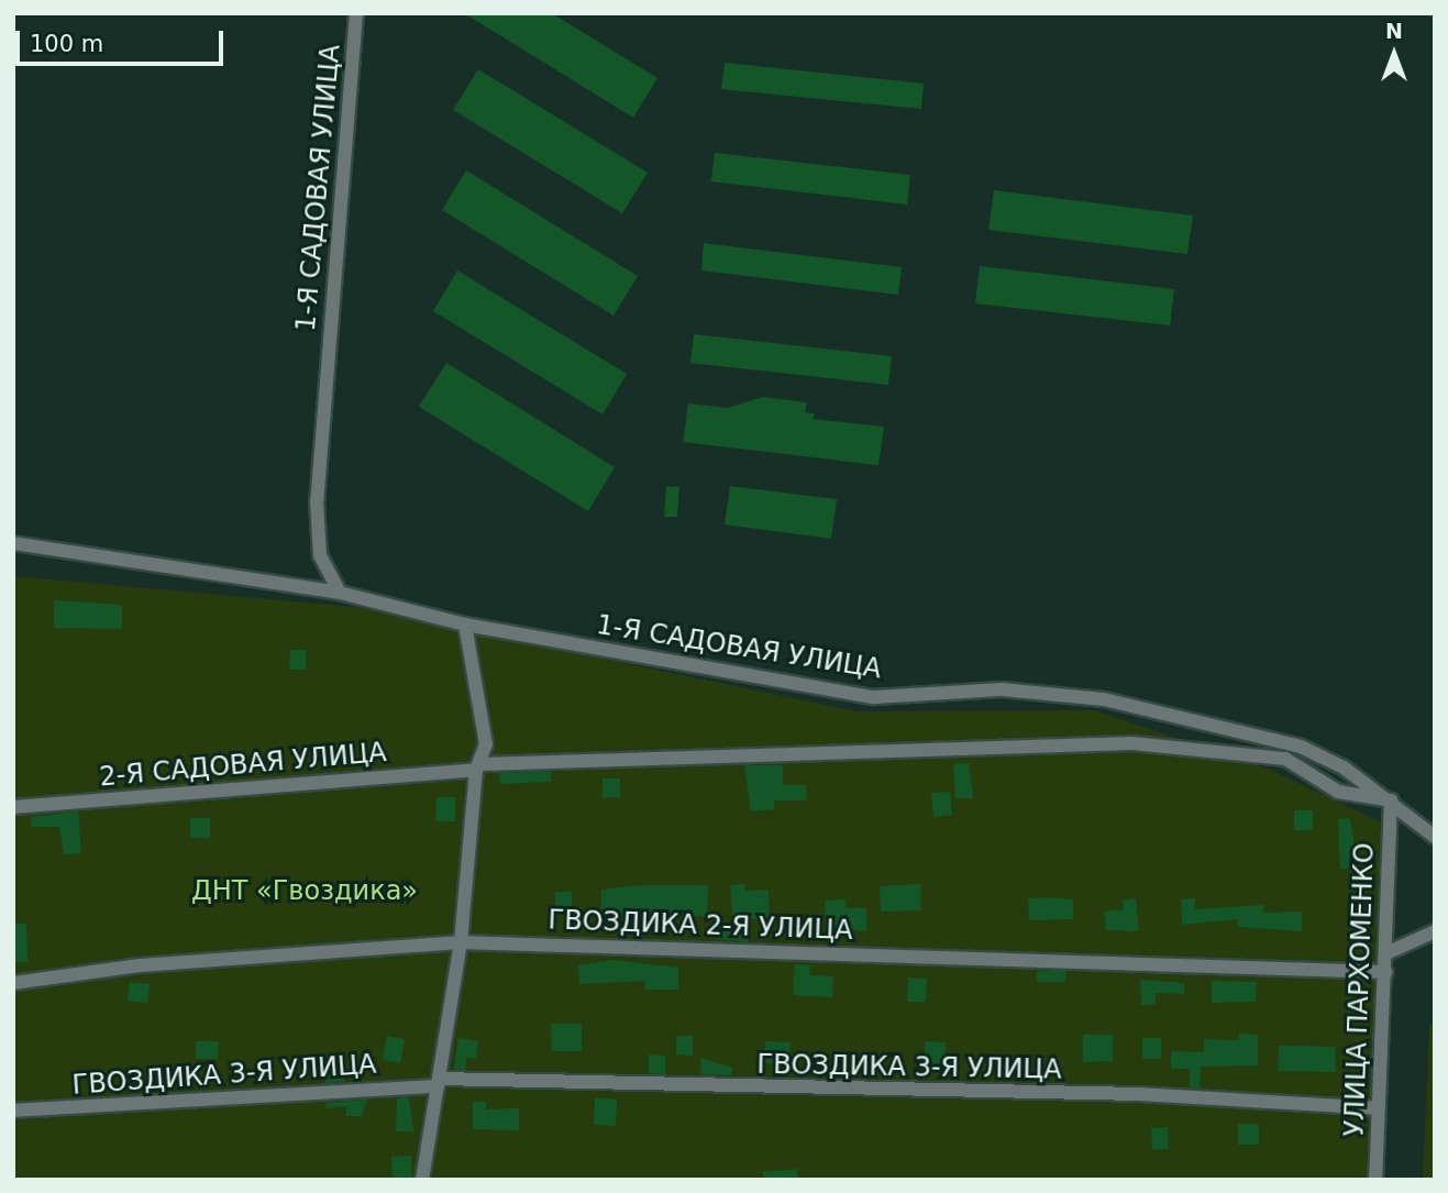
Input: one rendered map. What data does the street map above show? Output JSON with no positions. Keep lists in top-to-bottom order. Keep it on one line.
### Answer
{"streets":{"street":["1-Я САДОВАЯ УЛИЦА","2-Я САДОВАЯ УЛИЦА","ГВОЗДИКА 2-Я УЛИЦА","УЛИЦА ПАРХОМЕНКО","ГВОЗДИКА 3-Я УЛИЦА"]},"crossings":[["1-Я САДОВАЯ УЛИЦА","2-Я САДОВАЯ УЛИЦА"],["1-Я САДОВАЯ УЛИЦА","УЛИЦА ПАРХОМЕНКО"],["2-Я САДОВАЯ УЛИЦА","УЛИЦА ПАРХОМЕНКО"],["ГВОЗДИКА 2-Я УЛИЦА","УЛИЦА ПАРХОМЕНКО"],["УЛИЦА ПАРХОМЕНКО","ГВОЗДИКА 3-Я УЛИЦА"]],"parks":["ДНТ «Гвоздика»"],"scale_bar":"100 m","north":"top"}
